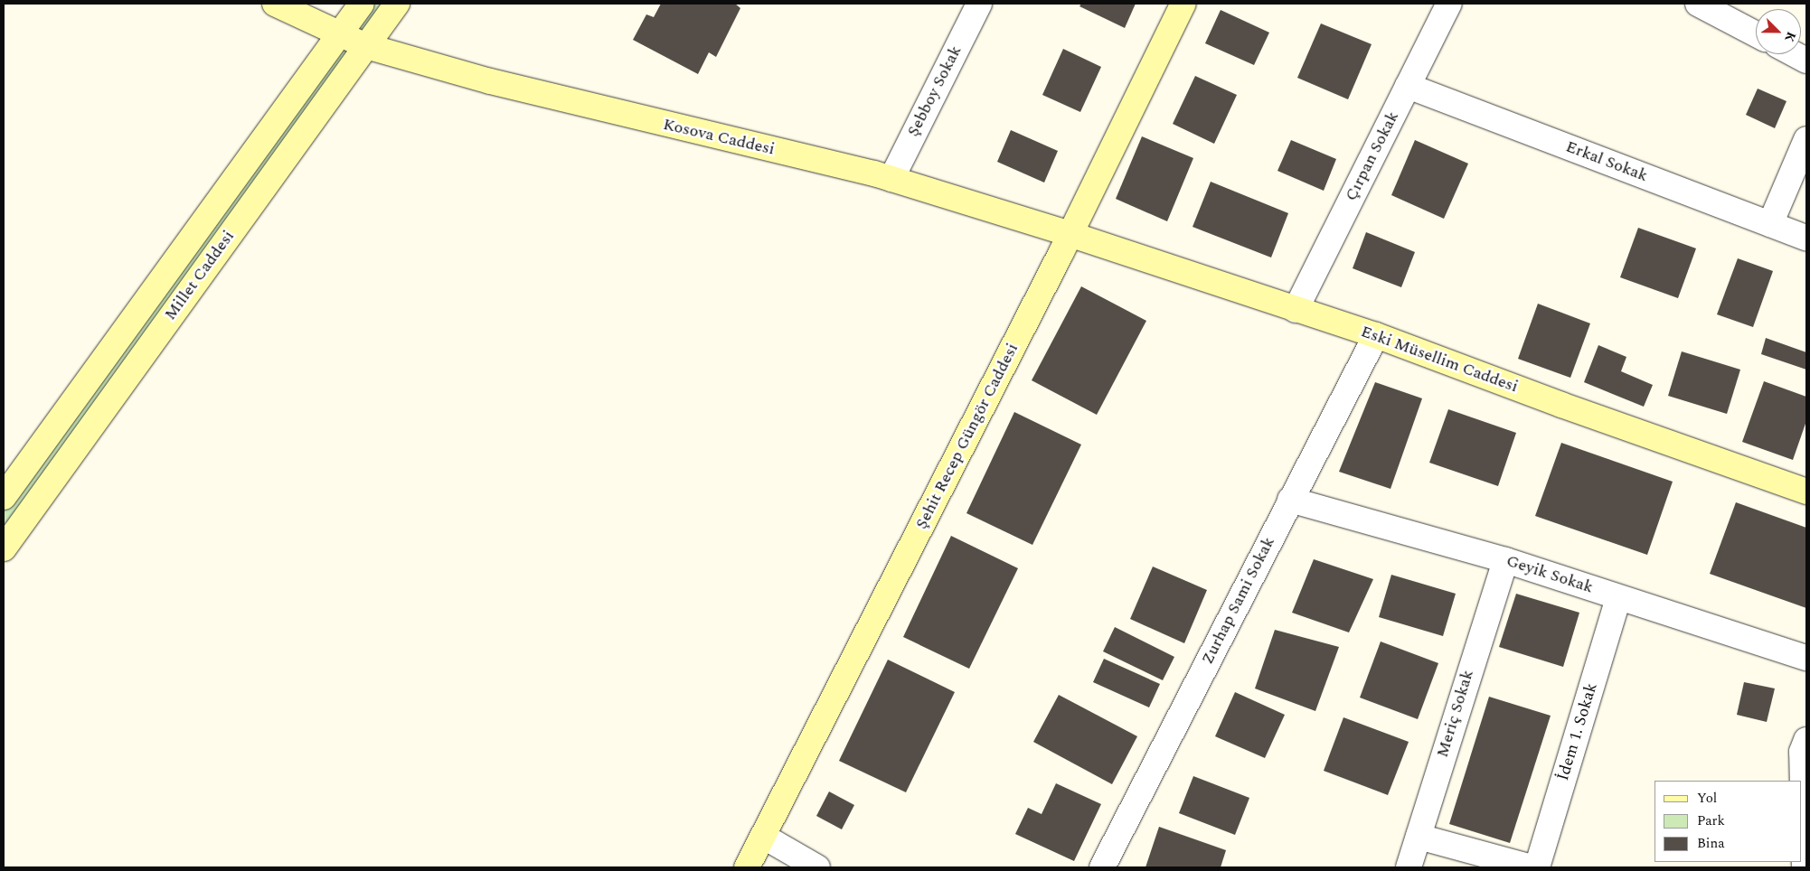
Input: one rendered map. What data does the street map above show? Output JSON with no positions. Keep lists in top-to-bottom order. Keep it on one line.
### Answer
{"streets":{"street":["Şebboy Sokak","Kosova Caddesi","Çırpan Sokak","Erkal Sokak","Millet Caddesi","Eski Müsellim Caddesi","Şehit Recep Güngör Caddesi","Geyik Sokak","Zurhap Sami Sokak","Meriç Sokak","İdem 1. Sokak"]},"crossings":[["Şebboy Sokak","Kosova Caddesi"],["Kosova Caddesi","Millet Caddesi"],["Kosova Caddesi","Eski Müsellim Caddesi"],["Kosova Caddesi","Şehit Recep Güngör Caddesi"],["Çırpan Sokak","Erkal Sokak"],["Çırpan Sokak","Eski Müsellim Caddesi"],["Eski Müsellim Caddesi","Şehit Recep Güngör Caddesi"],["Eski Müsellim Caddesi","Zurhap Sami Sokak"],["Geyik Sokak","Zurhap Sami Sokak"],["Geyik Sokak","Meriç Sokak"],["Geyik Sokak","İdem 1. Sokak"]],"legend":["Yol","Park","Bina"],"north":"bottom right"}
